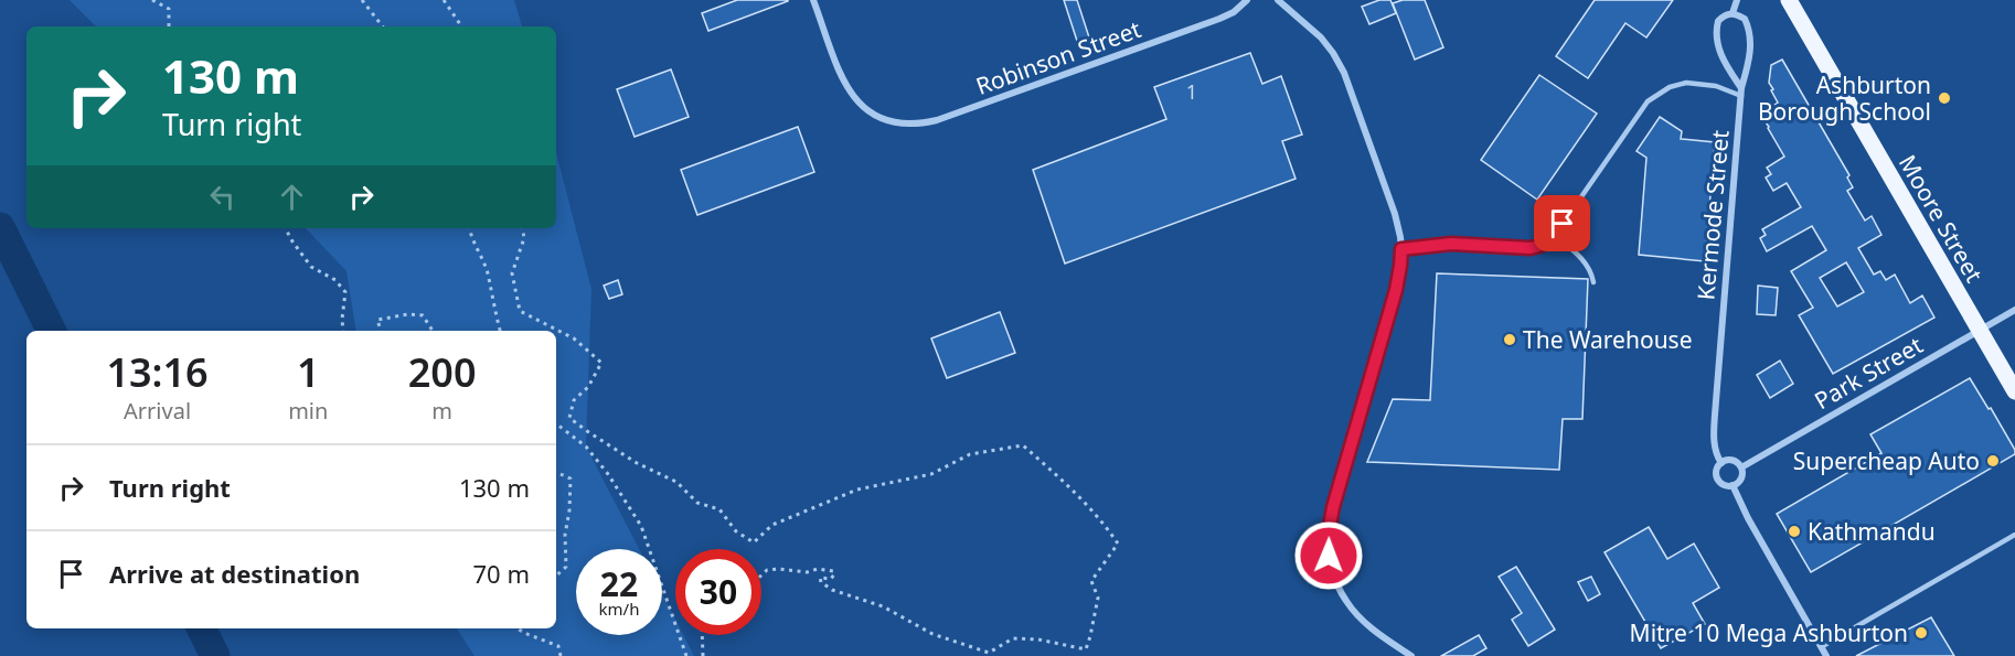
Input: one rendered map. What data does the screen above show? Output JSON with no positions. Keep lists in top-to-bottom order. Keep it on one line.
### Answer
{"streets":{"main road":["Moore Street"],"street":["Robinson Street","Kermode Street","Park Street"]},"crossings":[["Kermode Street","Park Street"],["Moore Street","Park Street"]],"places":["Ashburton Borough School","The Warehouse","Supercheap Auto","Kathmandu","Mitre 10 Mega Ashburton"],"house_numbers":["1"],"page":{"turn":["130 m","Turn right"],"eta":["13:16","Arrival","1","min","200","m"],"list":[{"name":"Turn right","value":"130 m"},{"name":"Arrive at destination","value":"70 m"}],"speed":"22 km/h","limit":"30"}}
